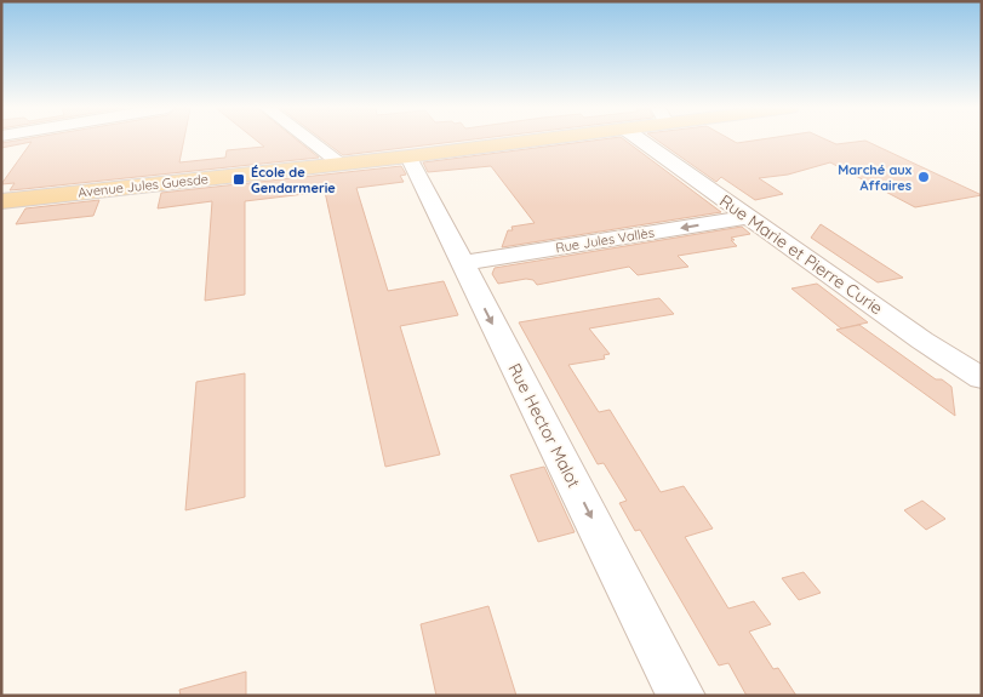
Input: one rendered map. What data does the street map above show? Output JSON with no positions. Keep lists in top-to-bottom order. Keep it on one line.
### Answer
{"streets":{"main road":["Avenue Jules Guesde"],"street":["Rue Jules Vallès","Rue Marie et Pierre Curie","Rue Hector Malot"]},"crossings":[["Avenue Jules Guesde","Rue Hector Malot"],["Rue Jules Vallès","Rue Marie et Pierre Curie"],["Rue Jules Vallès","Rue Hector Malot"]],"one_way":["Rue Jules Vallès","Rue Hector Malot"],"places":{"other":["Marché aux Affaires"],"transit":["École de Gendarmerie"]}}
